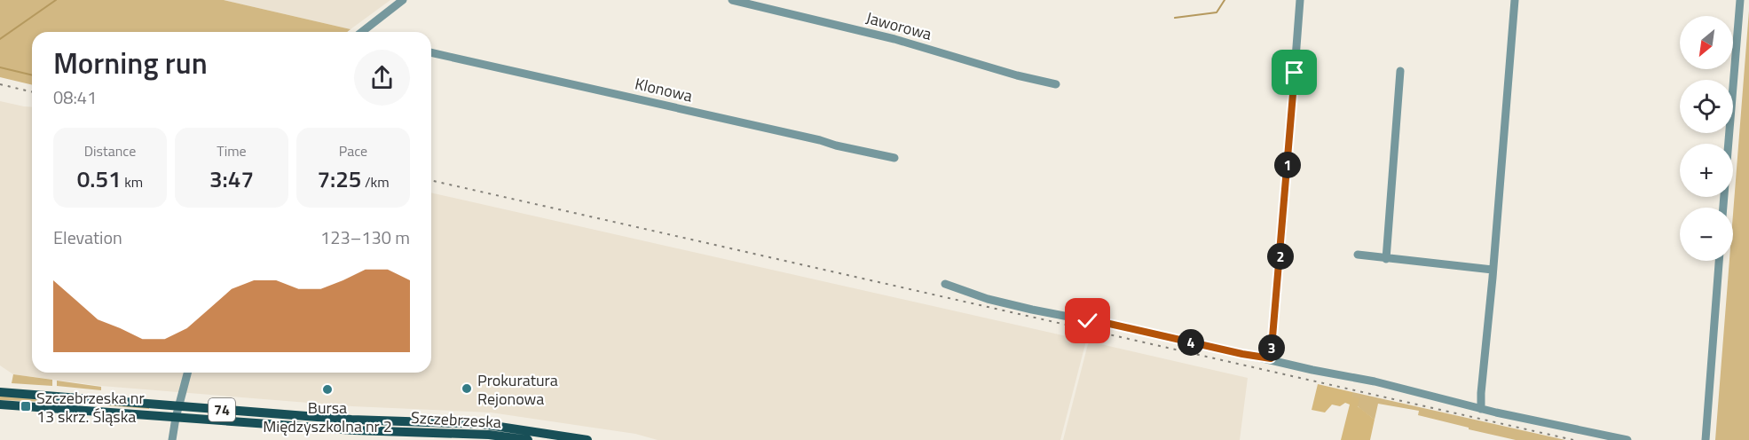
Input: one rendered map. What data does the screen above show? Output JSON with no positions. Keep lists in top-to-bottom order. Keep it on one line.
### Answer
{"streets":{"main road":["74","Szczebrzeska"],"street":["Jaworowa","Klonowa"]},"places":{"other":["Prokuratura Rejonowa","Bursa Międzyszkolna nr 2"],"transit":["Szczebrzeska nr 13 skrz. Śląska"]},"north":"bottom left","page":{"map_buttons":["+","−"],"heading":["Morning run","08:41"],"stats":[["Distance","0.51 km"],["Time","3:47"],["Pace","7:25 /km"]],"pins":["1","2","4","3"],"chart":["Elevation","123–130 m"]}}
